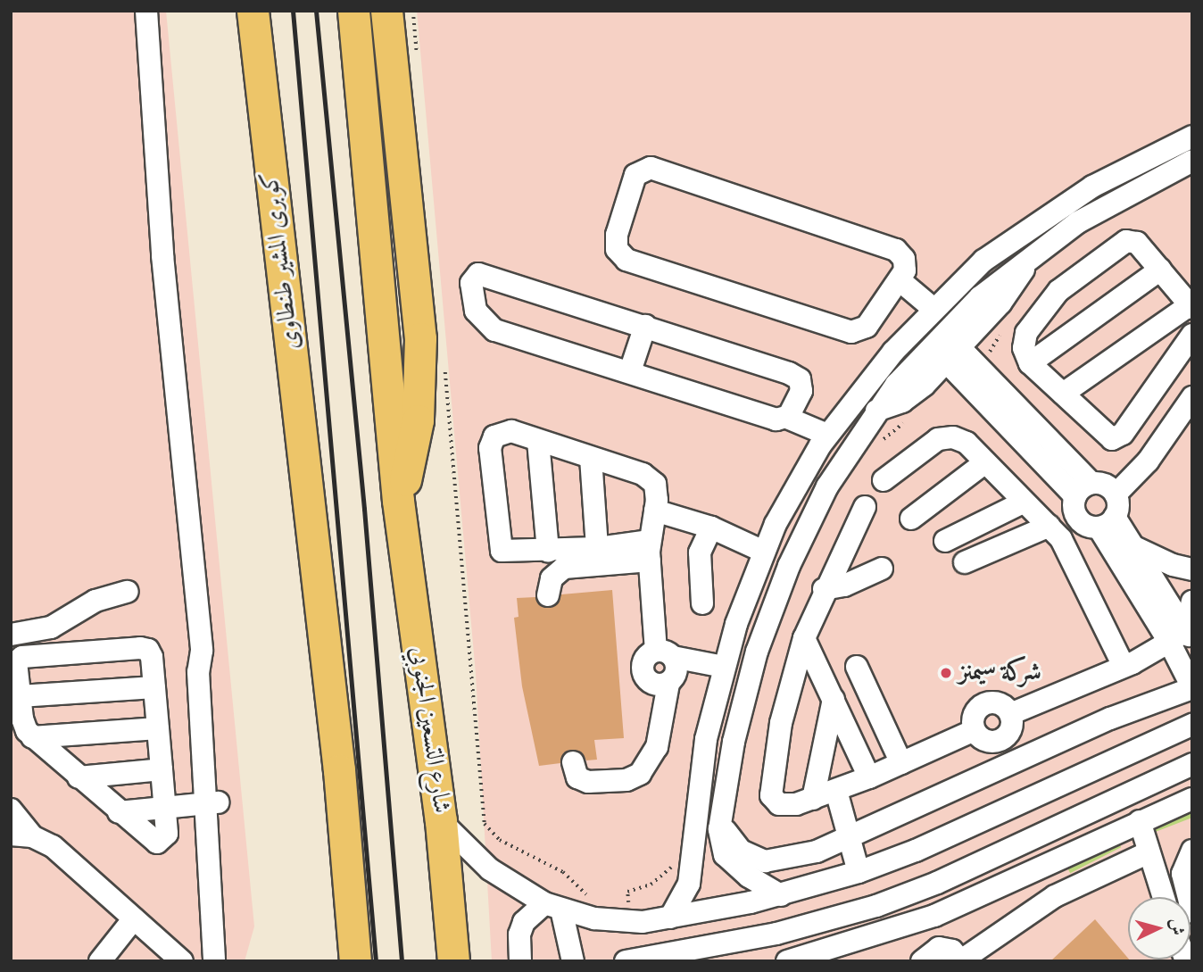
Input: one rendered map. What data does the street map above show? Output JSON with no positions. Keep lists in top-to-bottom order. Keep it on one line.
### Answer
{"streets":{"highway":["كوبرى المشير طنطاوى","شارع التسعين الجنوبي"]},"places":["شركة سيمنز"],"north":"right"}
